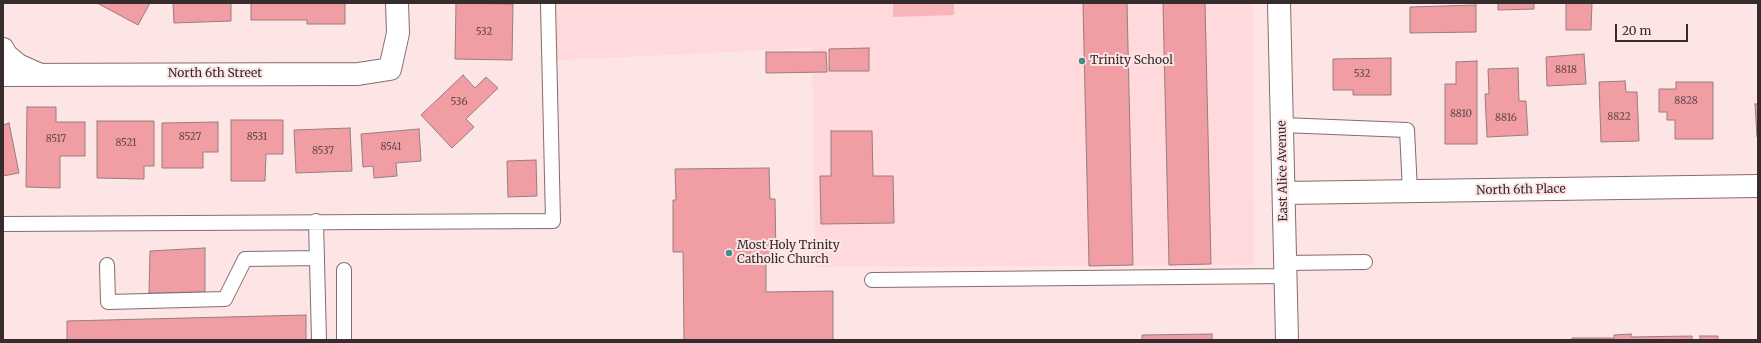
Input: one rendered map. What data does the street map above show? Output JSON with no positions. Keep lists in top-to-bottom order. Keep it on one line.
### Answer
{"streets":{"street":["North 6th Street","East Alice Avenue","North 6th Place"]},"crossings":[["East Alice Avenue","North 6th Place"]],"places":["Trinity School","Most Holy Trinity Catholic Church"],"house_numbers":["532","8818","532","8828","536","8810","8822","8816","8527","8531","8517","8521","8541","8537"],"scale_bar":"20 m"}
